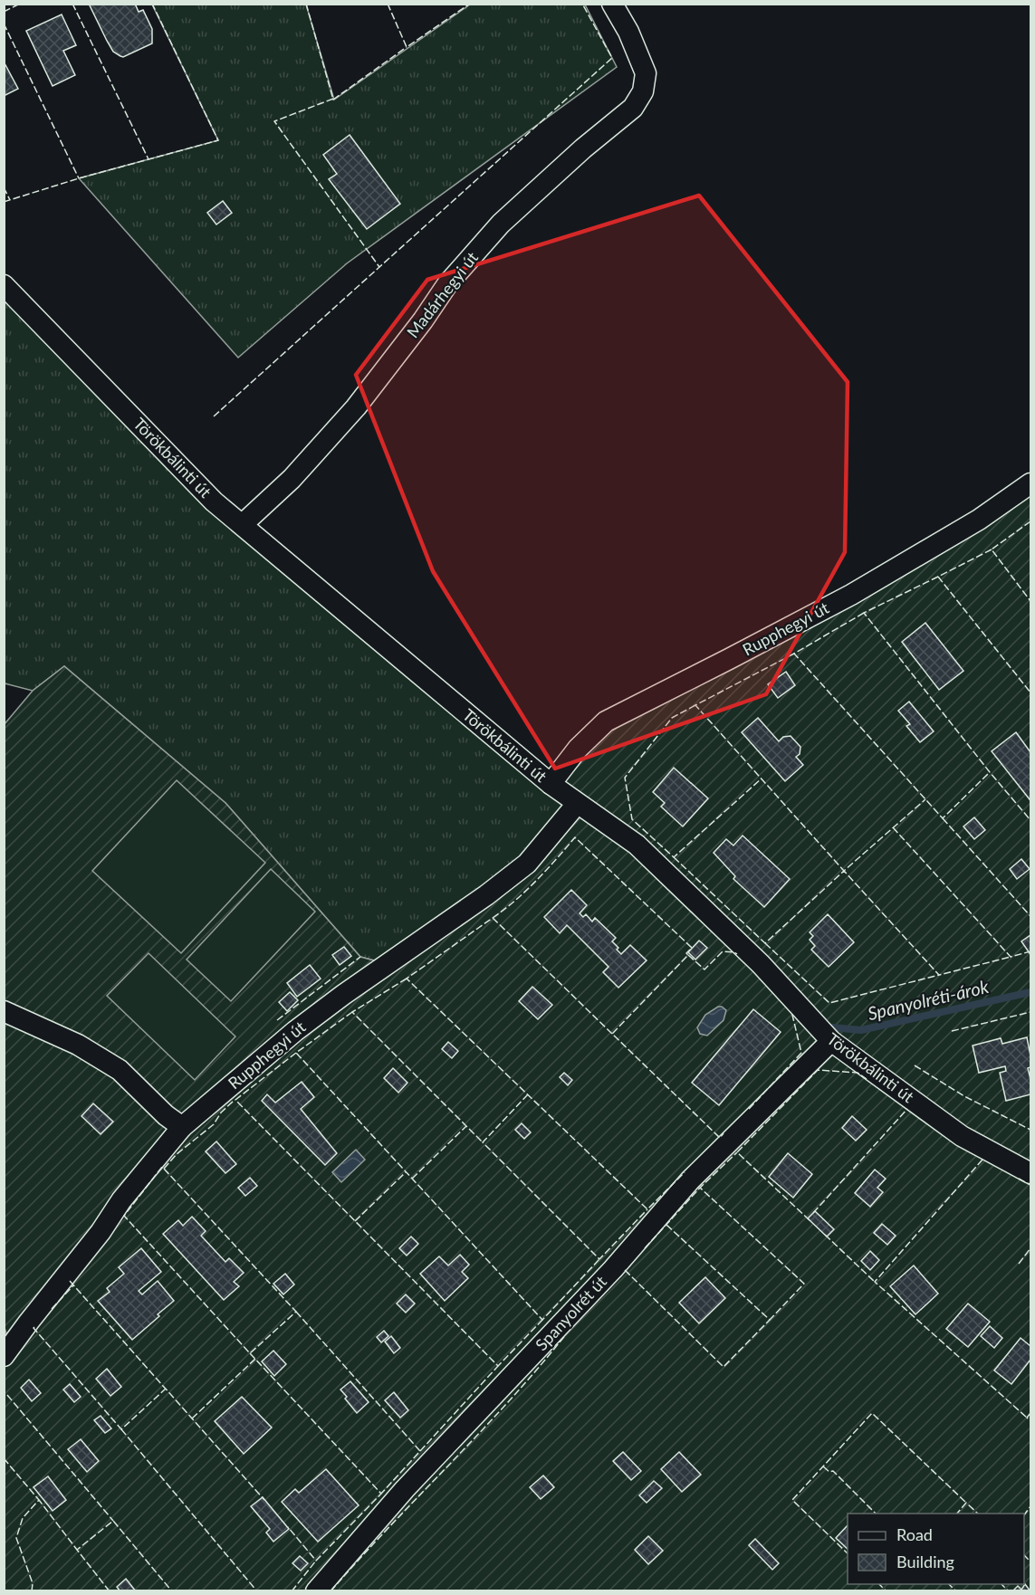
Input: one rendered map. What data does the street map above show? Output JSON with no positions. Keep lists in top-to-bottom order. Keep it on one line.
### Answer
{"streets":{"street":["Madárhegyi út","Törökbálinti út","Rupphegyi út","Spanyolrét út"]},"crossings":[["Madárhegyi út","Törökbálinti út"],["Törökbálinti út","Rupphegyi út"],["Törökbálinti út","Spanyolrét út"]],"water":["Spanyolréti-árok"],"legend":["Road","Building"]}
